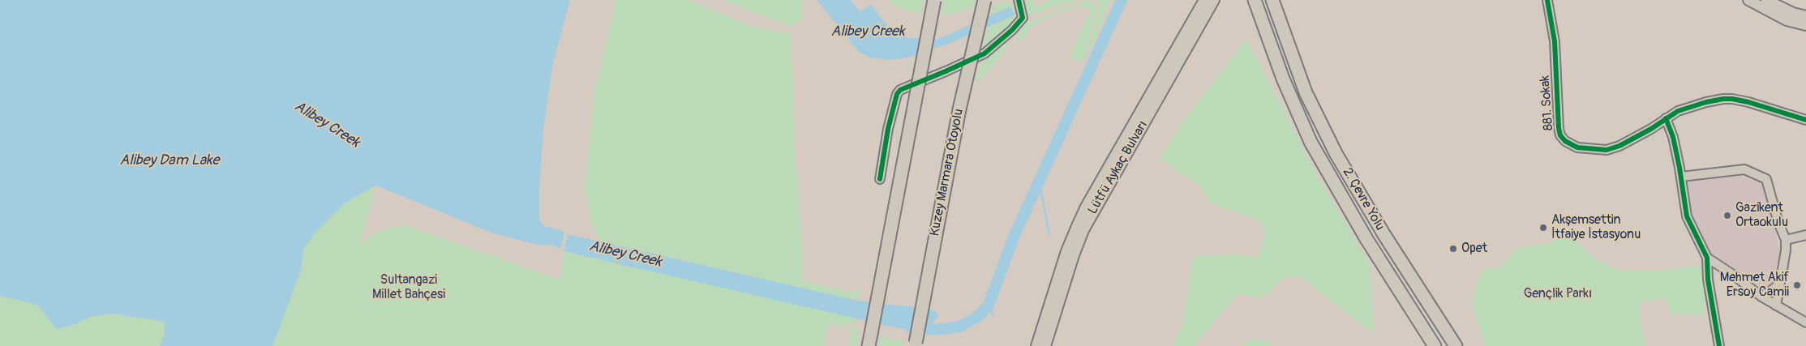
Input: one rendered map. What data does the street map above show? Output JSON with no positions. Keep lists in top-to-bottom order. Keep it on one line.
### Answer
{"streets":{"highway":["Kuzey Marmara Otoyolu","2. Çevre Yolu"],"main road":["Lütfü Aykaç Bulvarı"],"street":["881. Sokak"]},"water":["Alibey Creek","Alibey Dam Lake"],"parks":["Sultangazi Millet Bahçesi","Gençlik Parkı"],"places":["Gazikent Ortaokulu","Akşemsettin İtfaiye İstasyonu","Opet","Mehmet Akif Ersoy Camii"]}
